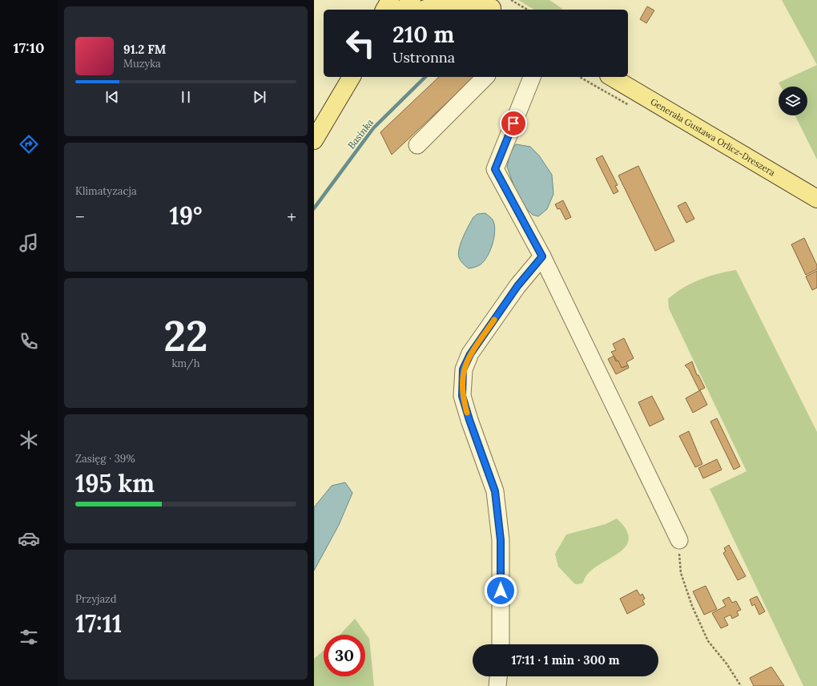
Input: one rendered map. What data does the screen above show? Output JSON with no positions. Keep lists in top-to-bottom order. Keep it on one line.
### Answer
{"streets":{"main road":["Generała Gustawa Orlicz-Dreszera"]},"water":["Basinka"],"page":{"tabs":"17:10","turn":["210 m","Ustronna"],"song":["91.2 FM","Muzyka"],"tile":["Klimatyzacja",["22","km/h"],["Zasięg · 39%","195 km"],["Przyjazd","17:11"]],"heat":["−","19°","+"],"limit":"30","trip":"17:11 · 1 min · 300 m"}}
